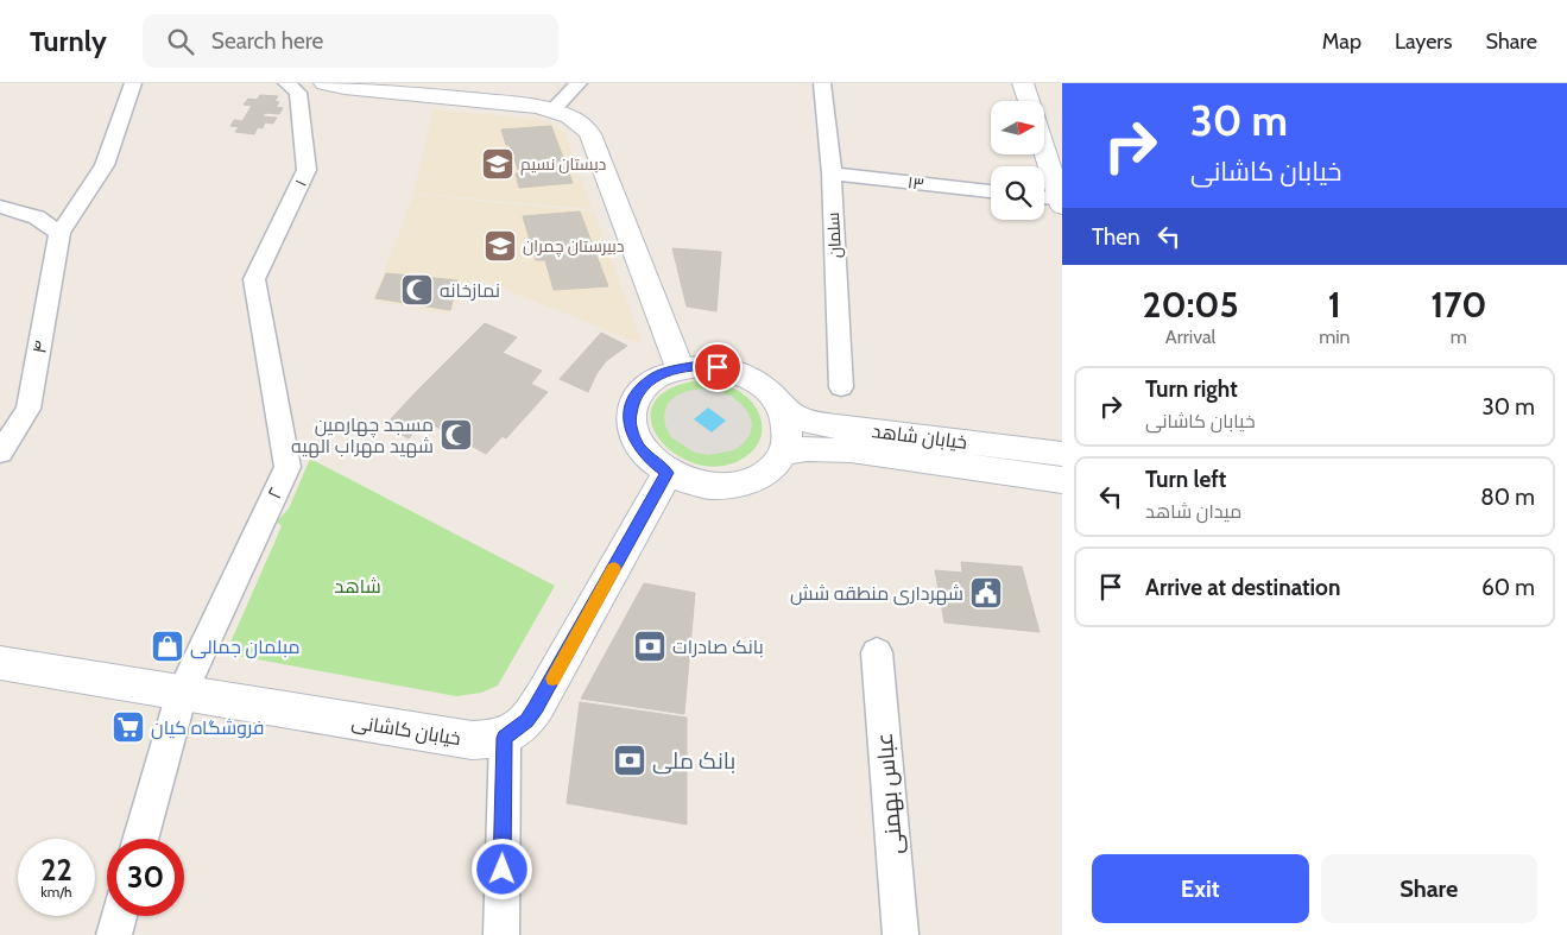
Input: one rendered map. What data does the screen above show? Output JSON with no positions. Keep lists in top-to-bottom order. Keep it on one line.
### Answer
{"streets":{"main road":["خیابان شاهد","خیابان کاشانی"],"street":["۱","۱۳","سلمان","۴","۲","عباس بهمنی"]},"crossings":[["۱","۲"],["۱۳","سلمان"],["۲","خیابان کاشانی"]],"parks":["شاهد"],"places":{"school or university":["دبستان نسیم","دبیرستان چمران"],"mosque":["نمازخانه","مسجد چهارمین شهید مهراب الهیه"],"public building":["شهرداری منطقه شش"],"shop":["مبلمان جمالی"],"bank":["بانک صادرات","بانک ملی"],"supermarket":["فروشگاه کیان"]},"north":"right","page":{"header":"Turnly","search":"Search here","nav":["Map","Layers","Share"],"turn":["30 m","خیابان کاشانی"],"then":"Then","eta":["20:05","Arrival","1","min","170","m"],"list":[{"name":"Turn right","note":"خیابان کاشانی","value":"30 m"},{"name":"Turn left","note":"میدان شاهد","value":"80 m"},{"name":"Arrive at destination","value":"60 m"}],"speed":"22 km/h","limit":"30","buttons":["Exit","Share"]}}
